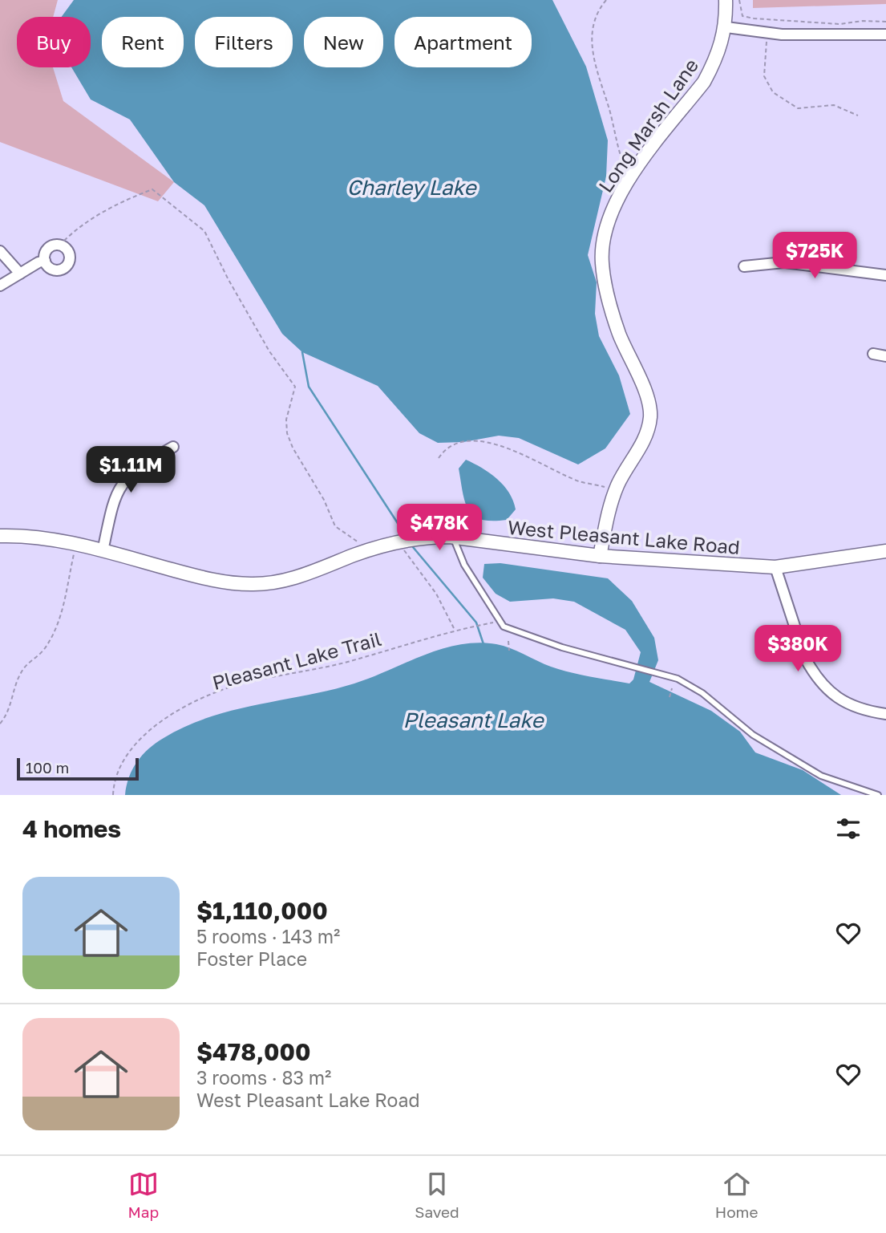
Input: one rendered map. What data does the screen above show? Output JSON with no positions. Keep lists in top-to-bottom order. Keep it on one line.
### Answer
{"streets":{"street":["Long Marsh Lane","West Pleasant Lake Road"],"path":["Pleasant Lake Trail"]},"crossings":[["Long Marsh Lane","West Pleasant Lake Road"]],"water":["Charley Lake","Pleasant Lake"],"scale_bar":"100 m","page":{"chip":["Buy","Rent","Filters","New","Apartment"],"price":["$725K","$1.11M","$478K","$380K"],"scale":"100 m","heading":"4 homes","list":[{"name":"$1,110,000","note":"5 rooms · 143 m² · Foster Place"},{"name":"$478,000","note":"3 rooms · 83 m² · West Pleasant Lake Road"}],"tabs":["Map","Saved","Home"]}}
